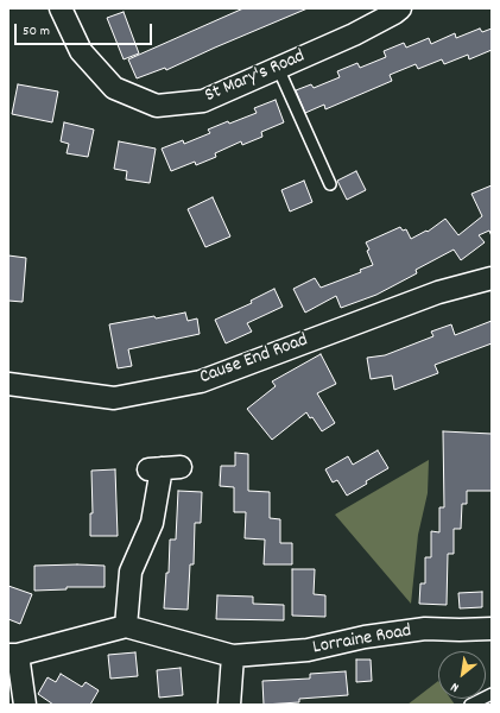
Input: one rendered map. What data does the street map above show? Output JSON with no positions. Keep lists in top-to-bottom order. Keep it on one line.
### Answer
{"streets":{"street":["St Mary's Road","Cause End Road","Lorraine Road"]},"scale_bar":"50 m","north":"bottom left"}
